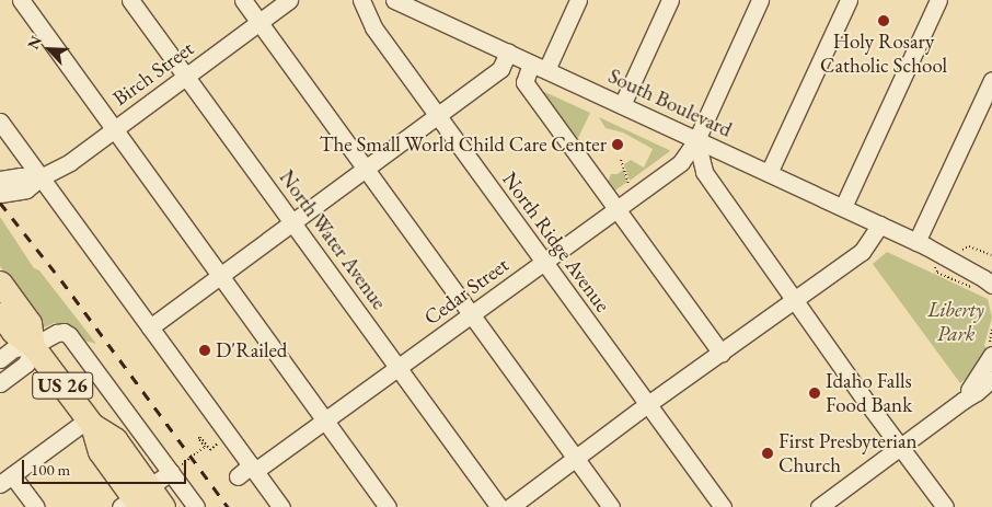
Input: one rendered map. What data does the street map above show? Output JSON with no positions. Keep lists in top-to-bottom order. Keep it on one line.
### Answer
{"streets":{"highway":["US 26"],"street":["Birch Street","South Boulevard","North Water Avenue","North Ridge Avenue","Cedar Street"]},"crossings":[["Birch Street","North Water Avenue"],["South Boulevard","Cedar Street"],["North Water Avenue","Cedar Street"],["North Ridge Avenue","Cedar Street"]],"parks":["Liberty Park"],"places":["Holy Rosary Catholic School","The Small World Child Care Center","D'Railed","Idaho Falls Food Bank","First Presbyterian Church"],"scale_bar":"100 m","north":"top left"}
